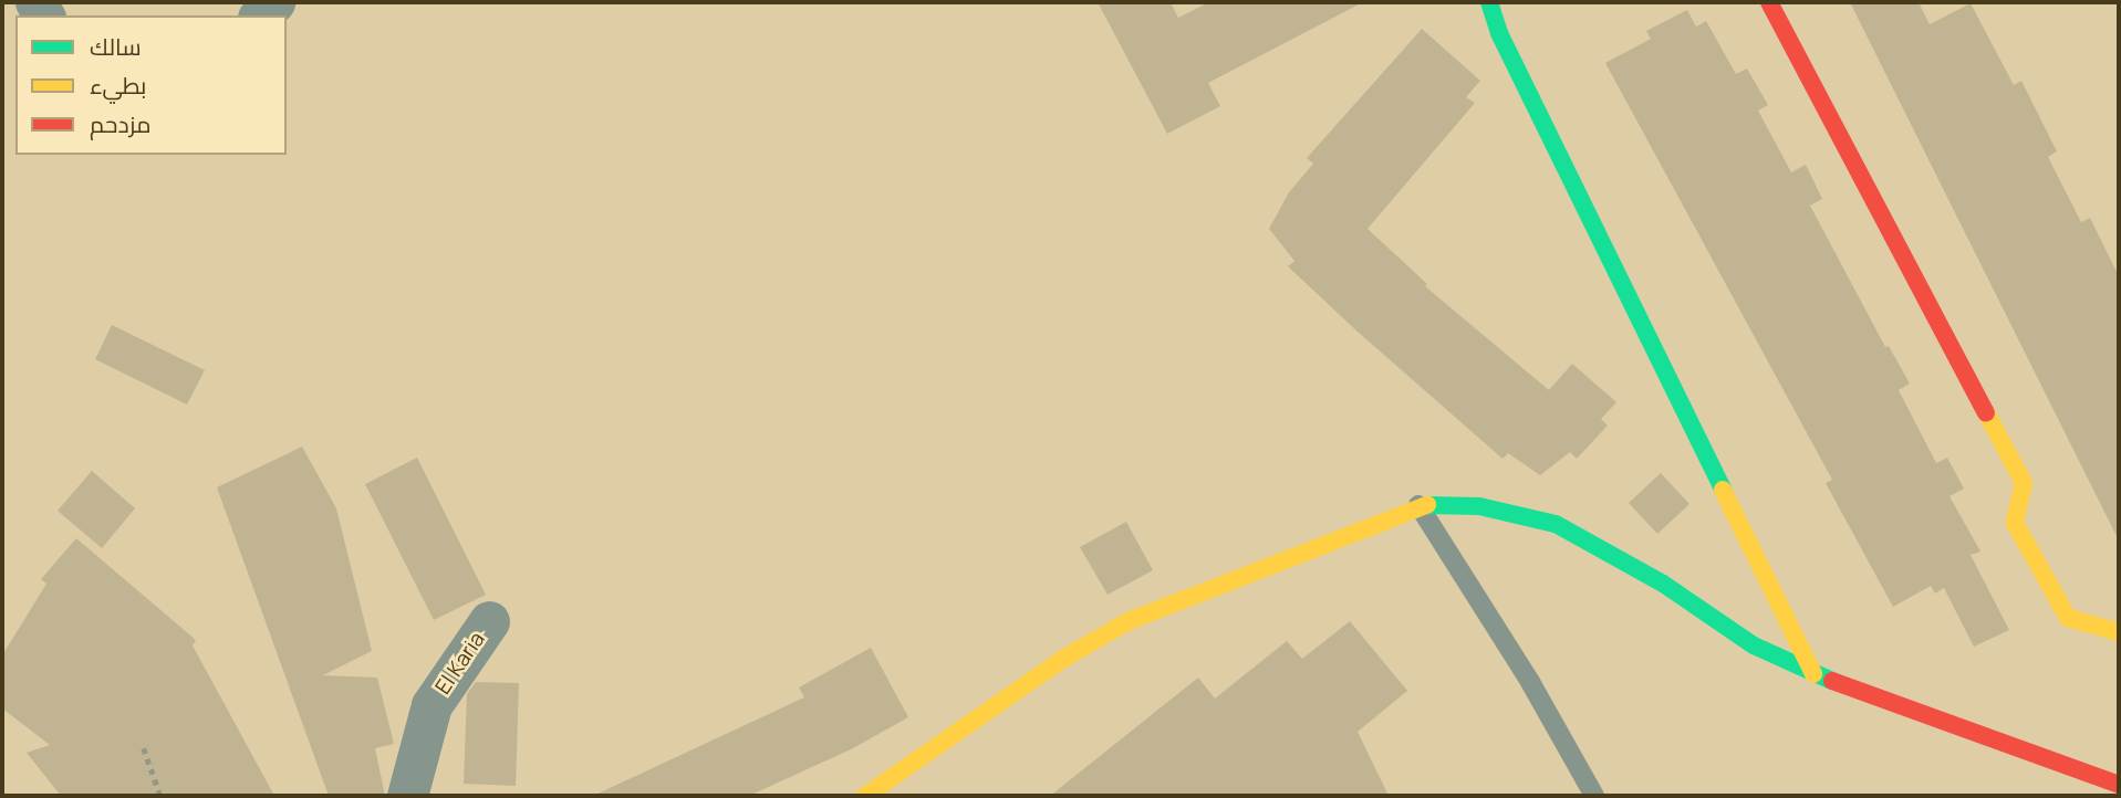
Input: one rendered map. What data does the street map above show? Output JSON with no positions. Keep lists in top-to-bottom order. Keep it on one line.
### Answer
{"streets":{"street":["El Karia"]},"legend":["سالك","بطيء","مزدحم"]}
